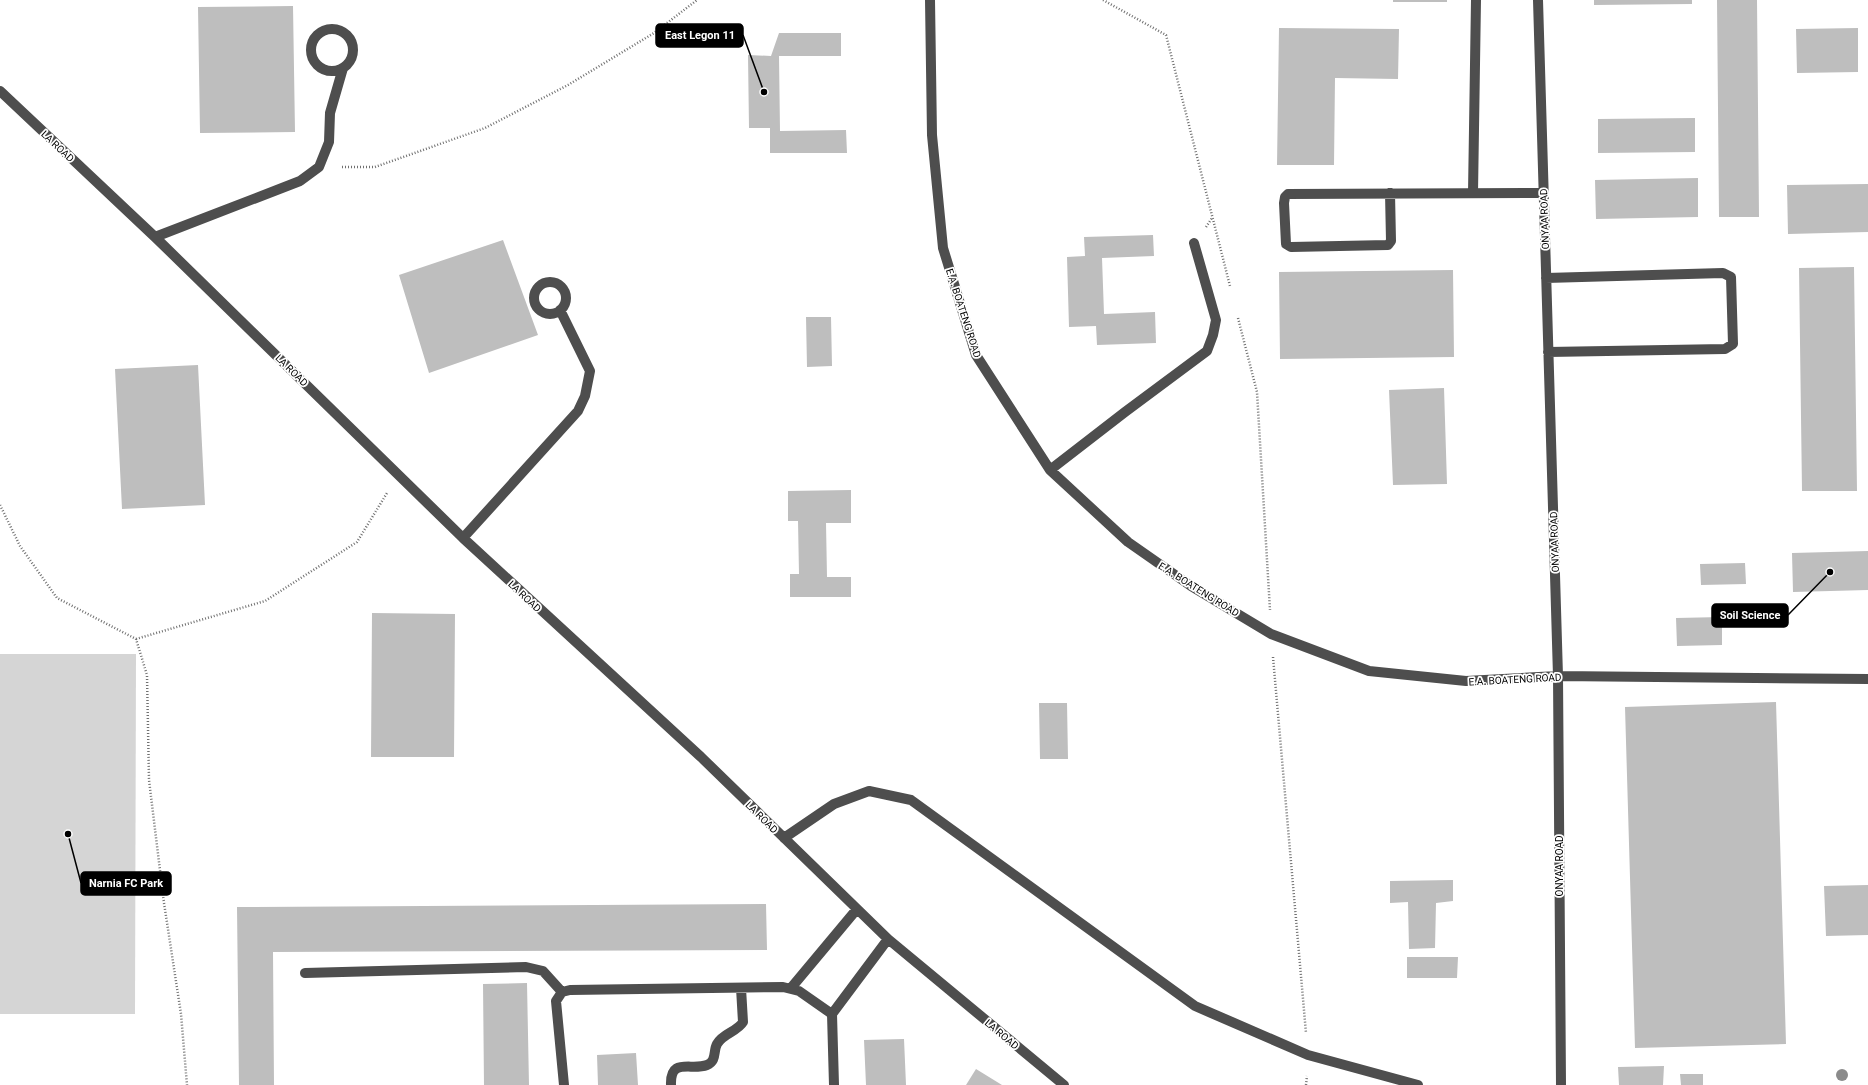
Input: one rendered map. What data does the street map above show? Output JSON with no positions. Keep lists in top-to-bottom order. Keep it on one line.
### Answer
{"streets":{"street":["LA ROAD","ONYAA ROAD","E.A. BOATENG ROAD"]},"crossings":[["ONYAA ROAD","E.A. BOATENG ROAD"]],"places":["East Legon 11","Soil Science","Narnia FC Park"]}
